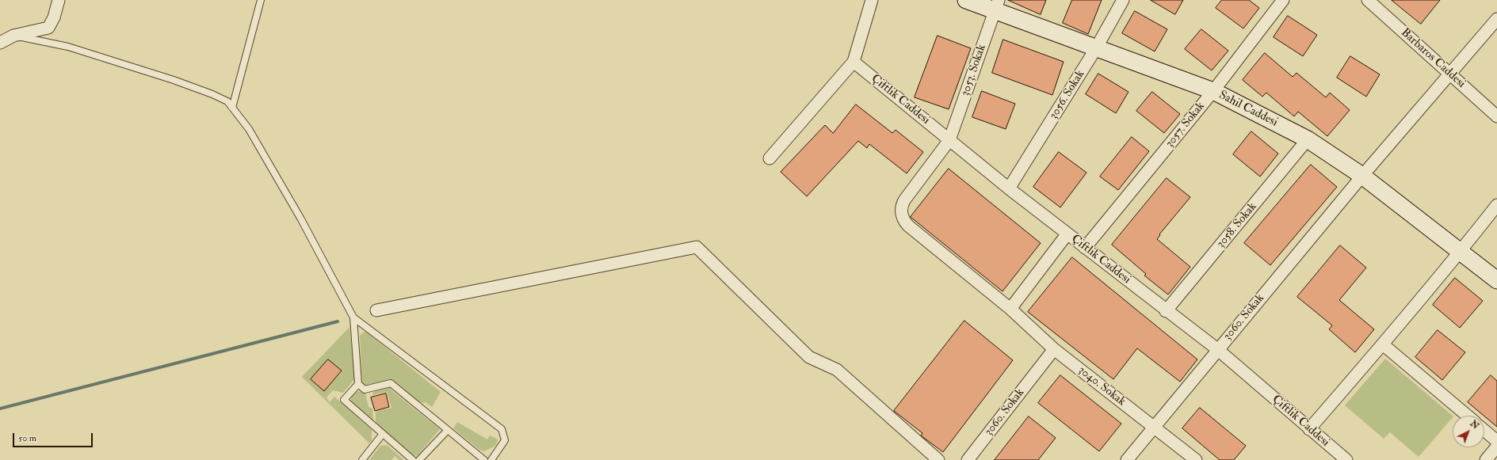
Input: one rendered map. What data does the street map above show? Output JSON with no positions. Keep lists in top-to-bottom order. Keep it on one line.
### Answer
{"streets":{"street":["Barbaros Caddesi","3053. Sokak","3056. Sokak","Çiftlik Caddesi","Sahil Caddesi","3057. Sokak","3058. Sokak","3060. Sokak","3040. Sokak"]},"crossings":[["Barbaros Caddesi","3060. Sokak"],["3053. Sokak","Çiftlik Caddesi"],["3053. Sokak","Sahil Caddesi"],["3053. Sokak","3040. Sokak"],["3056. Sokak","Çiftlik Caddesi"],["3056. Sokak","Sahil Caddesi"],["Çiftlik Caddesi","3057. Sokak"],["Çiftlik Caddesi","3058. Sokak"],["Çiftlik Caddesi","3060. Sokak"],["Sahil Caddesi","3057. Sokak"],["Sahil Caddesi","3058. Sokak"],["Sahil Caddesi","3060. Sokak"],["3060. Sokak","3040. Sokak"]],"scale_bar":"50 m","north":"top right"}
